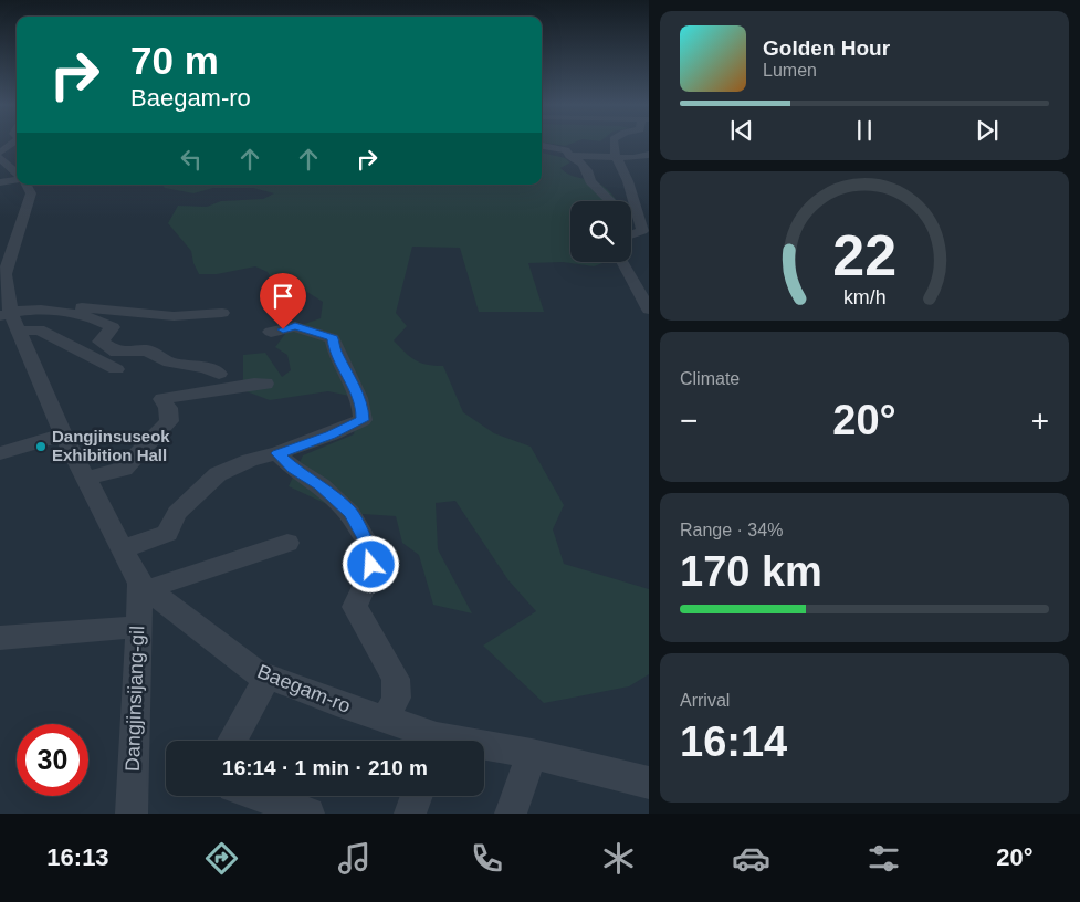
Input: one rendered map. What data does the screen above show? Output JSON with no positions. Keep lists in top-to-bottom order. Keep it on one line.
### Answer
{"streets":{"street":["Baegam-ro","Dangjinsijang-gil"]},"crossings":[["Baegam-ro","Dangjinsijang-gil"]],"places":["Dangjinsuseok Exhibition Hall"],"page":{"turn":["70 m","Baegam-ro"],"song":["Golden Hour","Lumen"],"tile":["Climate",["Range · 34%","170 km"],["Arrival","16:14"]],"heat":["−","20°","+"],"limit":"30","trip":"16:14 · 1 min · 210 m","tabs":["16:13","20°"],"gauge":["22","km/h"]}}
